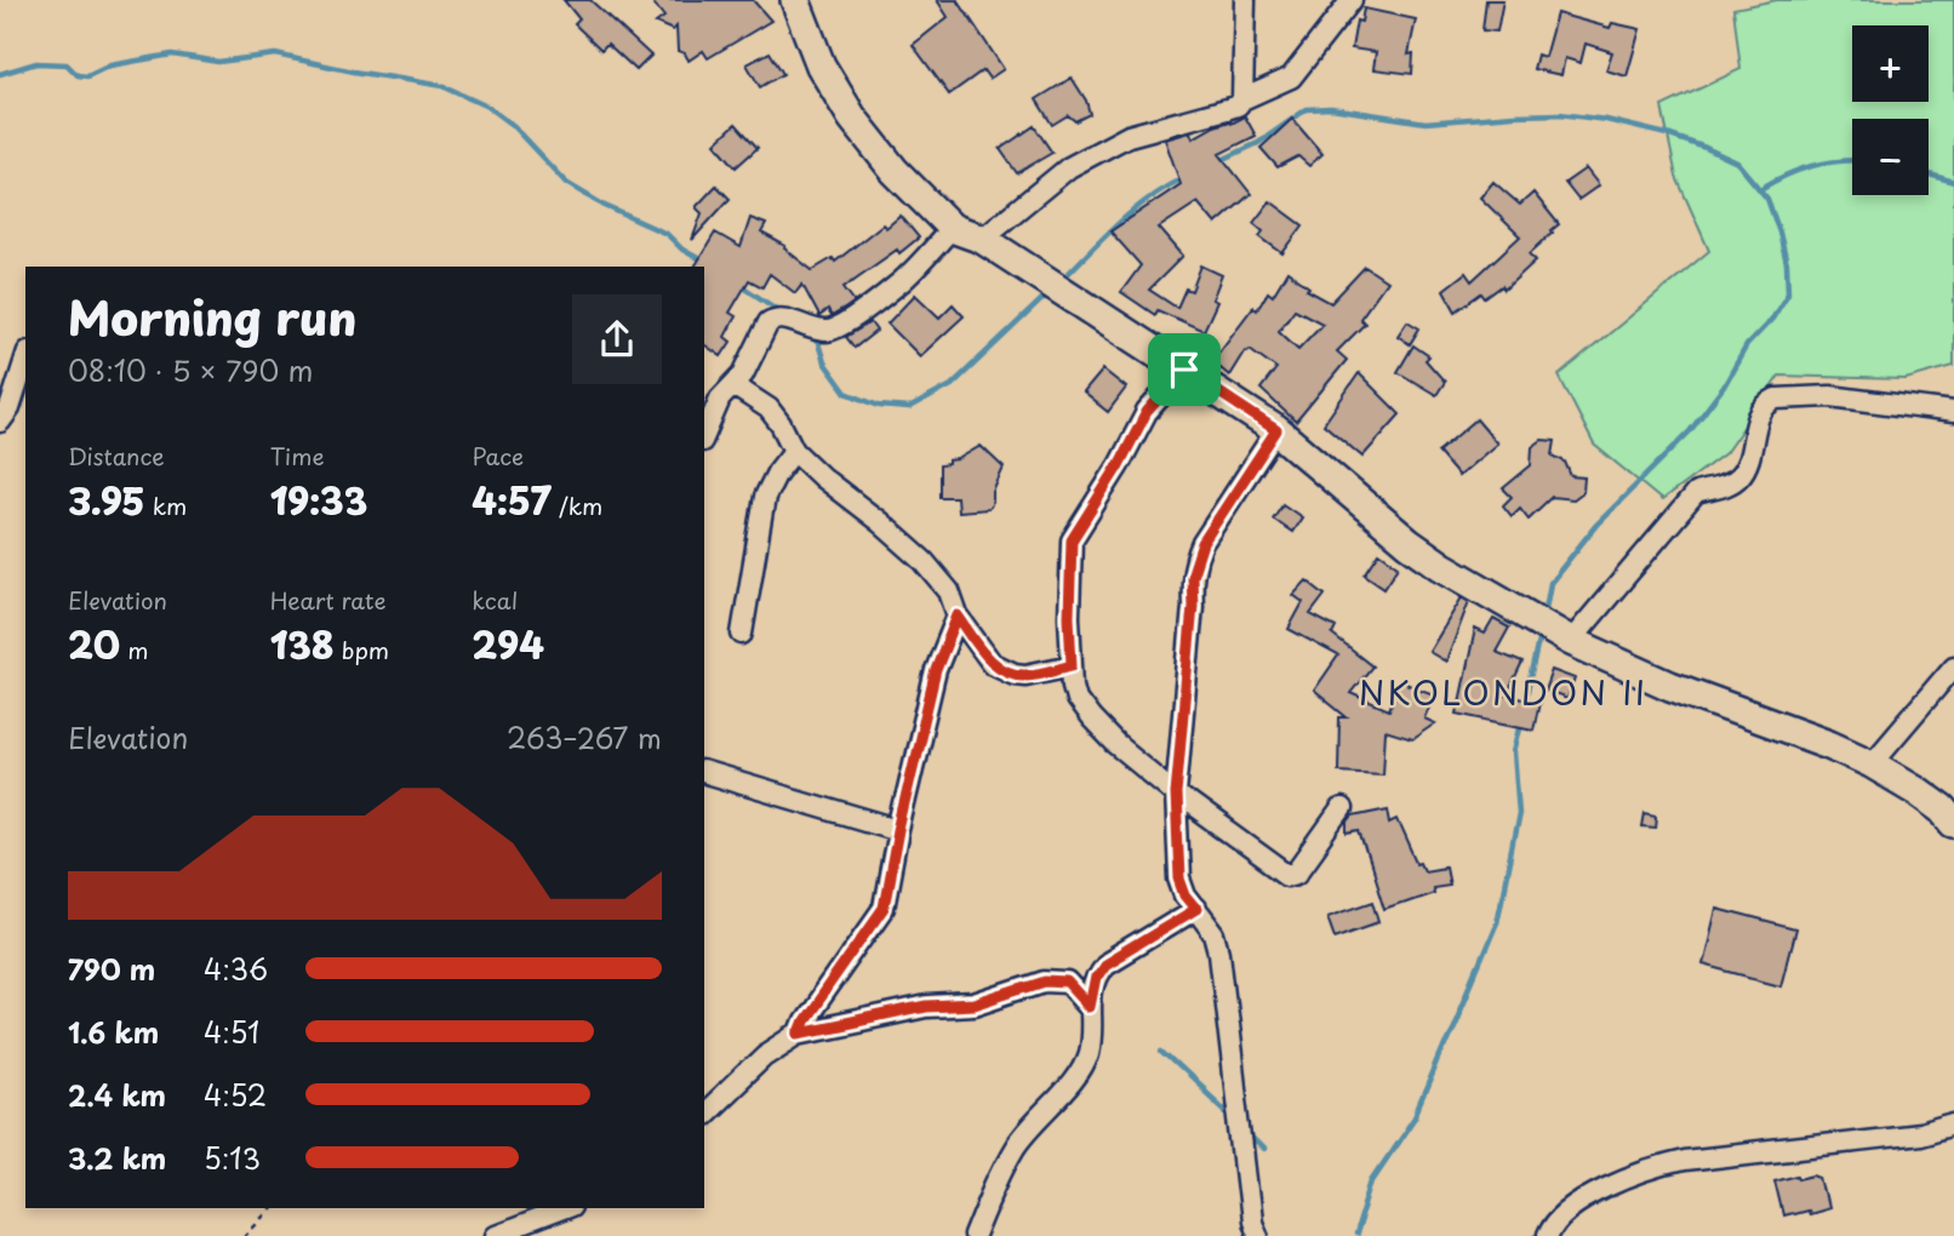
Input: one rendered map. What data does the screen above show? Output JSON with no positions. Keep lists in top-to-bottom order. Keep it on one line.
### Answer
{"districts":["NKOLONDON II"],"page":{"map_buttons":["+","−"],"heading":["Morning run","08:10 · 5 × 790 m"],"stats":[["Distance","3.95 km"],["Time","19:33"],["Pace","4:57 /km"],["Elevation","20 m"],["Heart rate","138 bpm"],["kcal","294"]],"chart":["Elevation","263–267 m"],"list":[{"name":"790 m","note":"4:36"},{"name":"1.6 km","note":"4:51"},{"name":"2.4 km","note":"4:52"},{"name":"3.2 km","note":"5:13"}]}}
